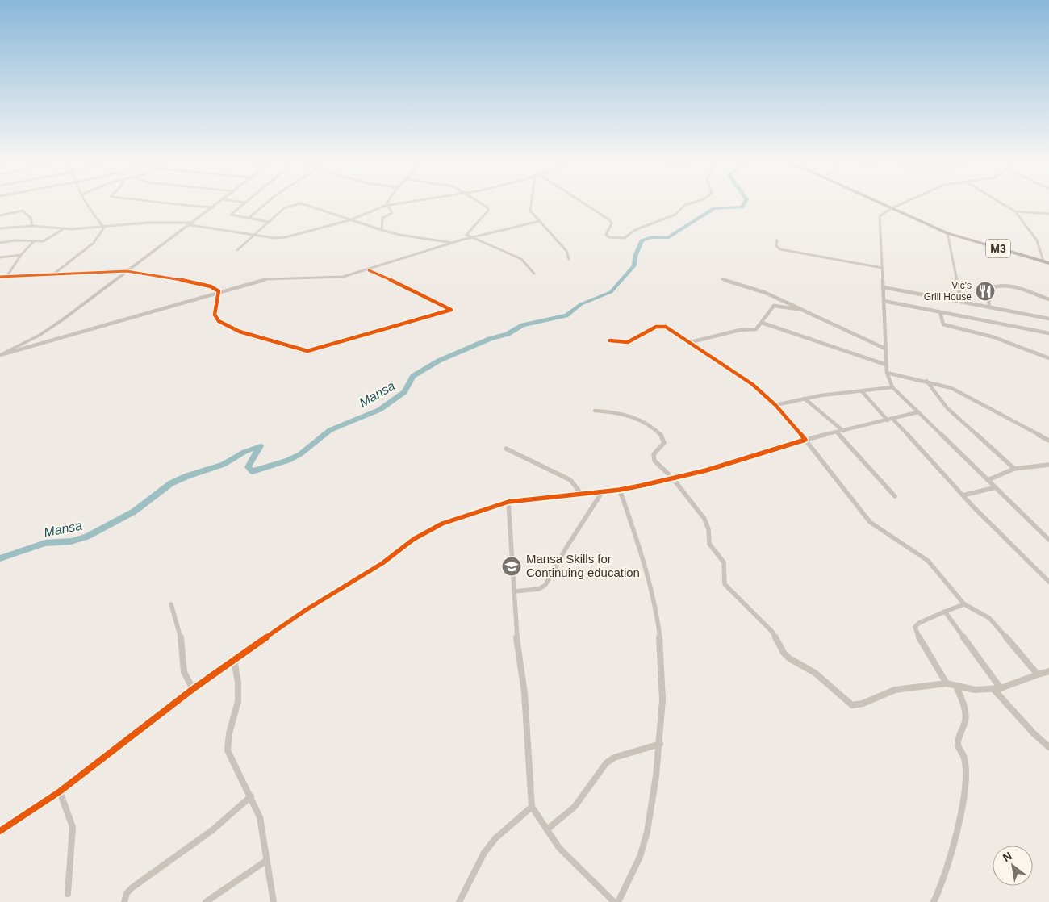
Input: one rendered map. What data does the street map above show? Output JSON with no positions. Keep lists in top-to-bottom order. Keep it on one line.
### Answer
{"streets":{"main road":["M3"]},"water":["Mansa"],"places":{"restaurant":["Vic's Grill House"],"school or university":["Mansa Skills for Continuing education"]},"north":"top left"}
